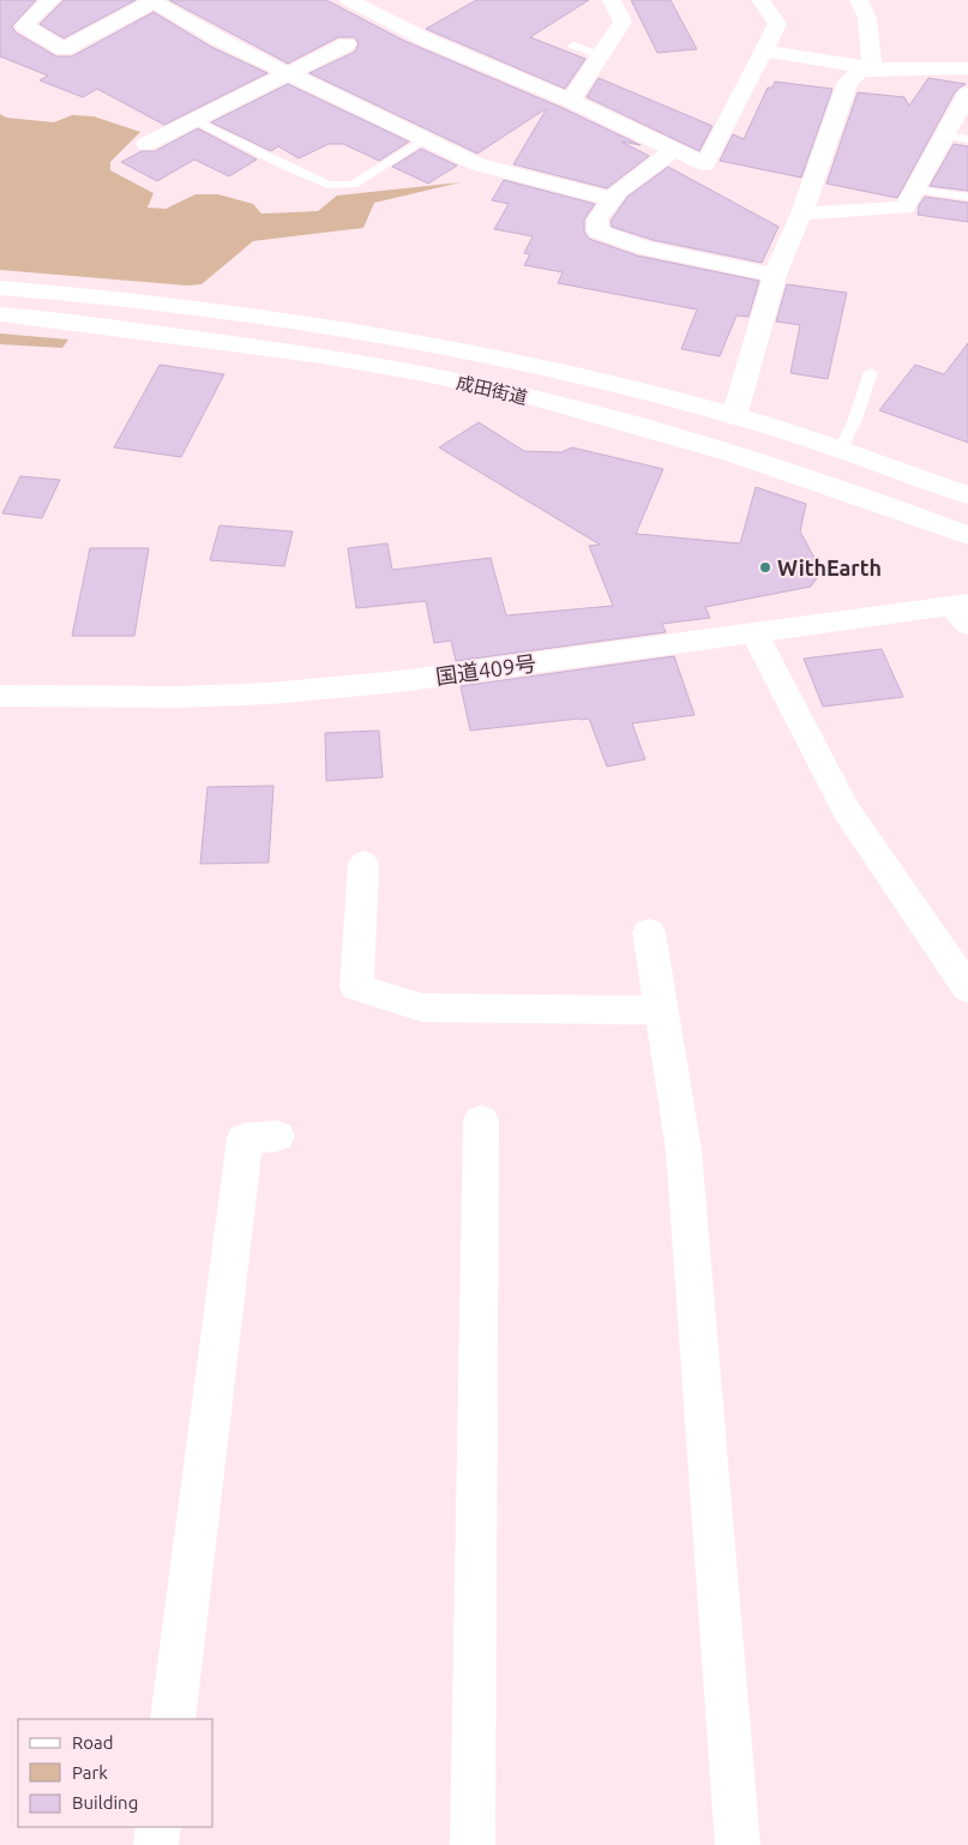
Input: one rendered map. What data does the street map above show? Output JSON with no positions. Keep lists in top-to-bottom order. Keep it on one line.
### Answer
{"streets":{"main road":["成田街道","国道409号"]},"places":["WithEarth"],"legend":["Road","Park","Building"]}
